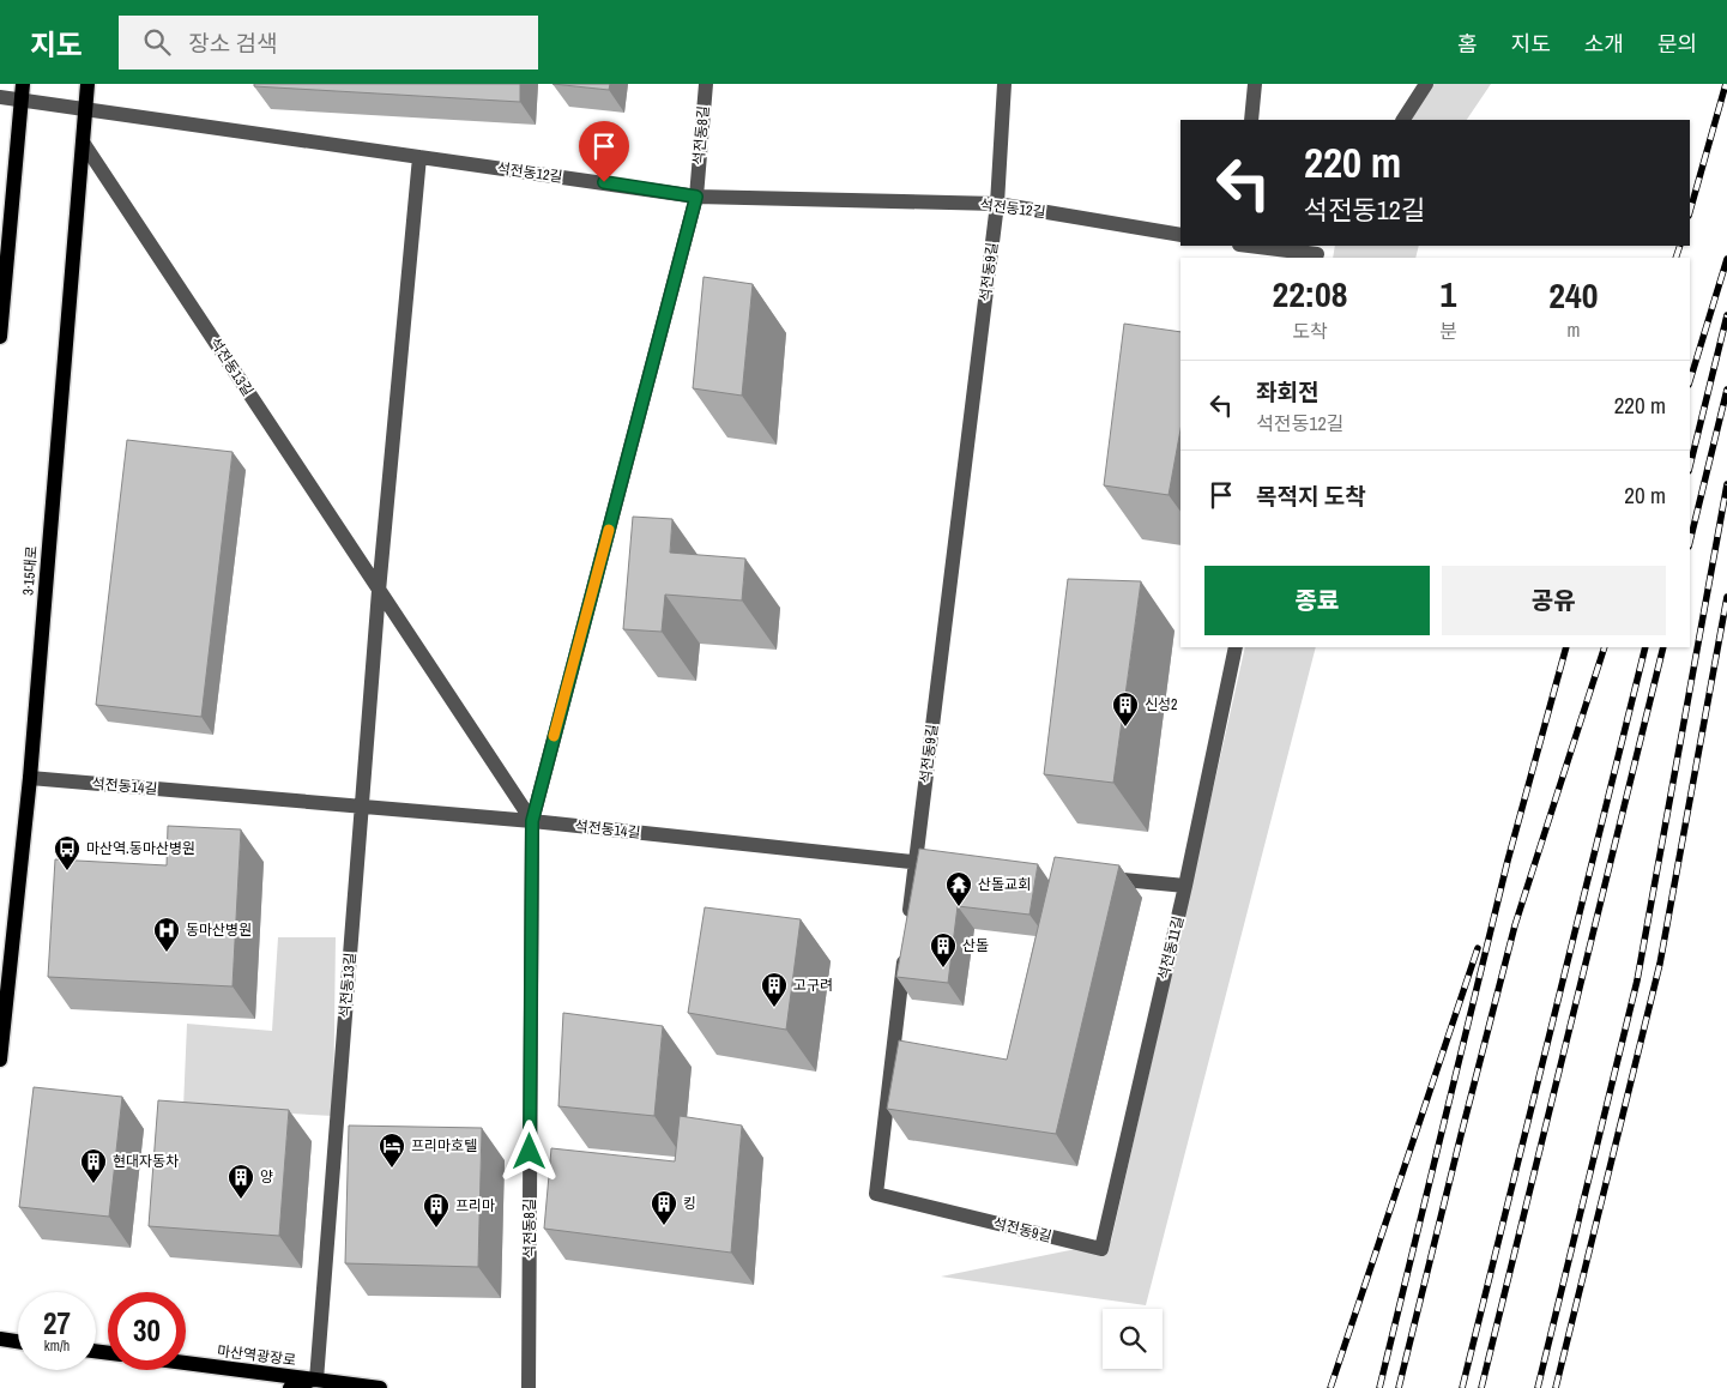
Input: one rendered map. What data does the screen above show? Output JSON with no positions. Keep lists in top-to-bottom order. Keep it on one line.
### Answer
{"streets":{"main road":["3·15대로","마산역광장로"],"street":["석전동8길","석전동12길","석전동9길","석전동13길","석전동14길","석전동11길"]},"crossings":[["석전동8길","석전동12길"],["석전동8길","석전동13길"],["석전동8길","석전동14길"],["석전동12길","석전동9길"],["석전동12길","석전동13길"],["석전동12길","3·15대로"],["석전동9길","석전동14길"],["석전동9길","석전동11길"],["석전동13길","3·15대로"],["석전동13길","석전동14길"],["석전동13길","마산역광장로"],["3·15대로","석전동14길"]],"places":{"building":["신성2","산돌","고구려","현대자동차","양","킹","프리마"],"bus stop":["마산역.동마산병원"],"temple":["산돌교회"],"hospital":["동마산병원"],"hotel":["프리마호텔"]},"page":{"header":"지도","search":"장소 검색","nav":["홈","지도","소개","문의"],"turn":["220 m","석전동12길"],"eta":["22:08","도착","1","분","240","m"],"list":[{"name":"좌회전","note":"석전동12길","value":"220 m"},{"name":"목적지 도착","value":"20 m"}],"buttons":["종료","공유"],"speed":"27 km/h","limit":"30"}}
